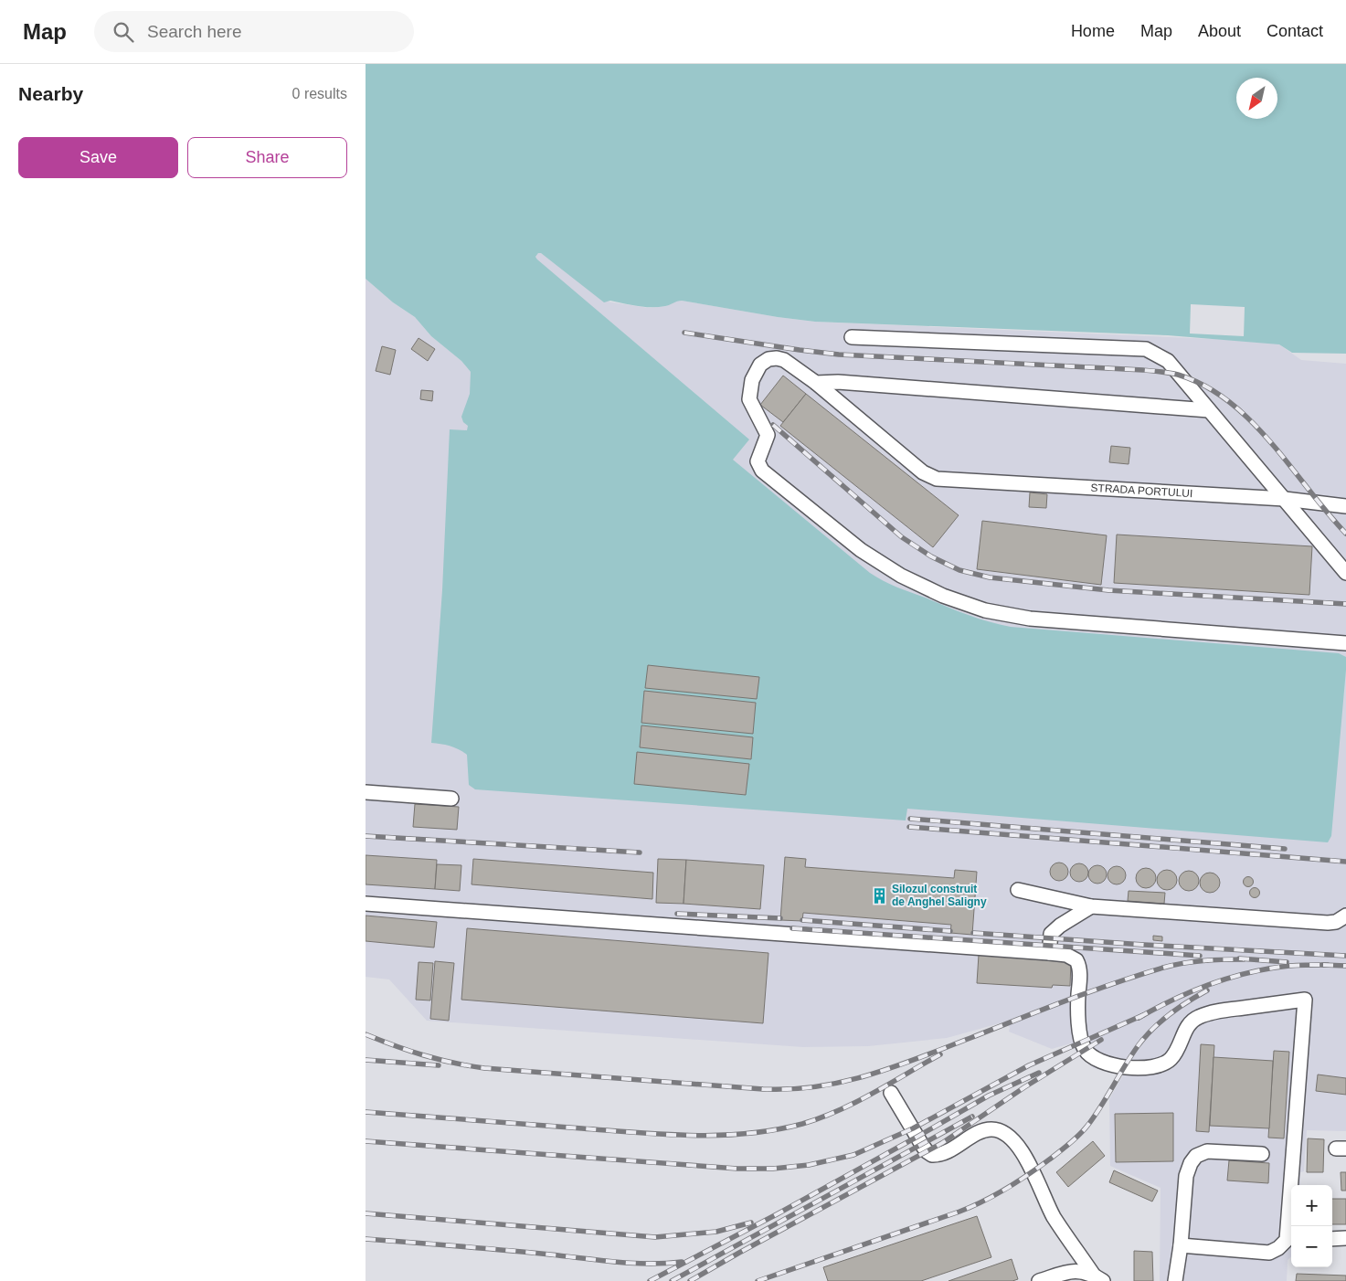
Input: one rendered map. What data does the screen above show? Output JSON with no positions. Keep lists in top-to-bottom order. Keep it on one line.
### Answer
{"streets":{"lane":["STRADA PORTULUI"]},"places":{"building":["Silozul construit de Anghel Saligny"]},"north":"bottom left","page":{"header":"Map","search":"Search here","nav":["Home","Map","About","Contact"],"heading":["Nearby","0 results"],"buttons":["Save","Share"],"map_buttons":["+","−"]}}
